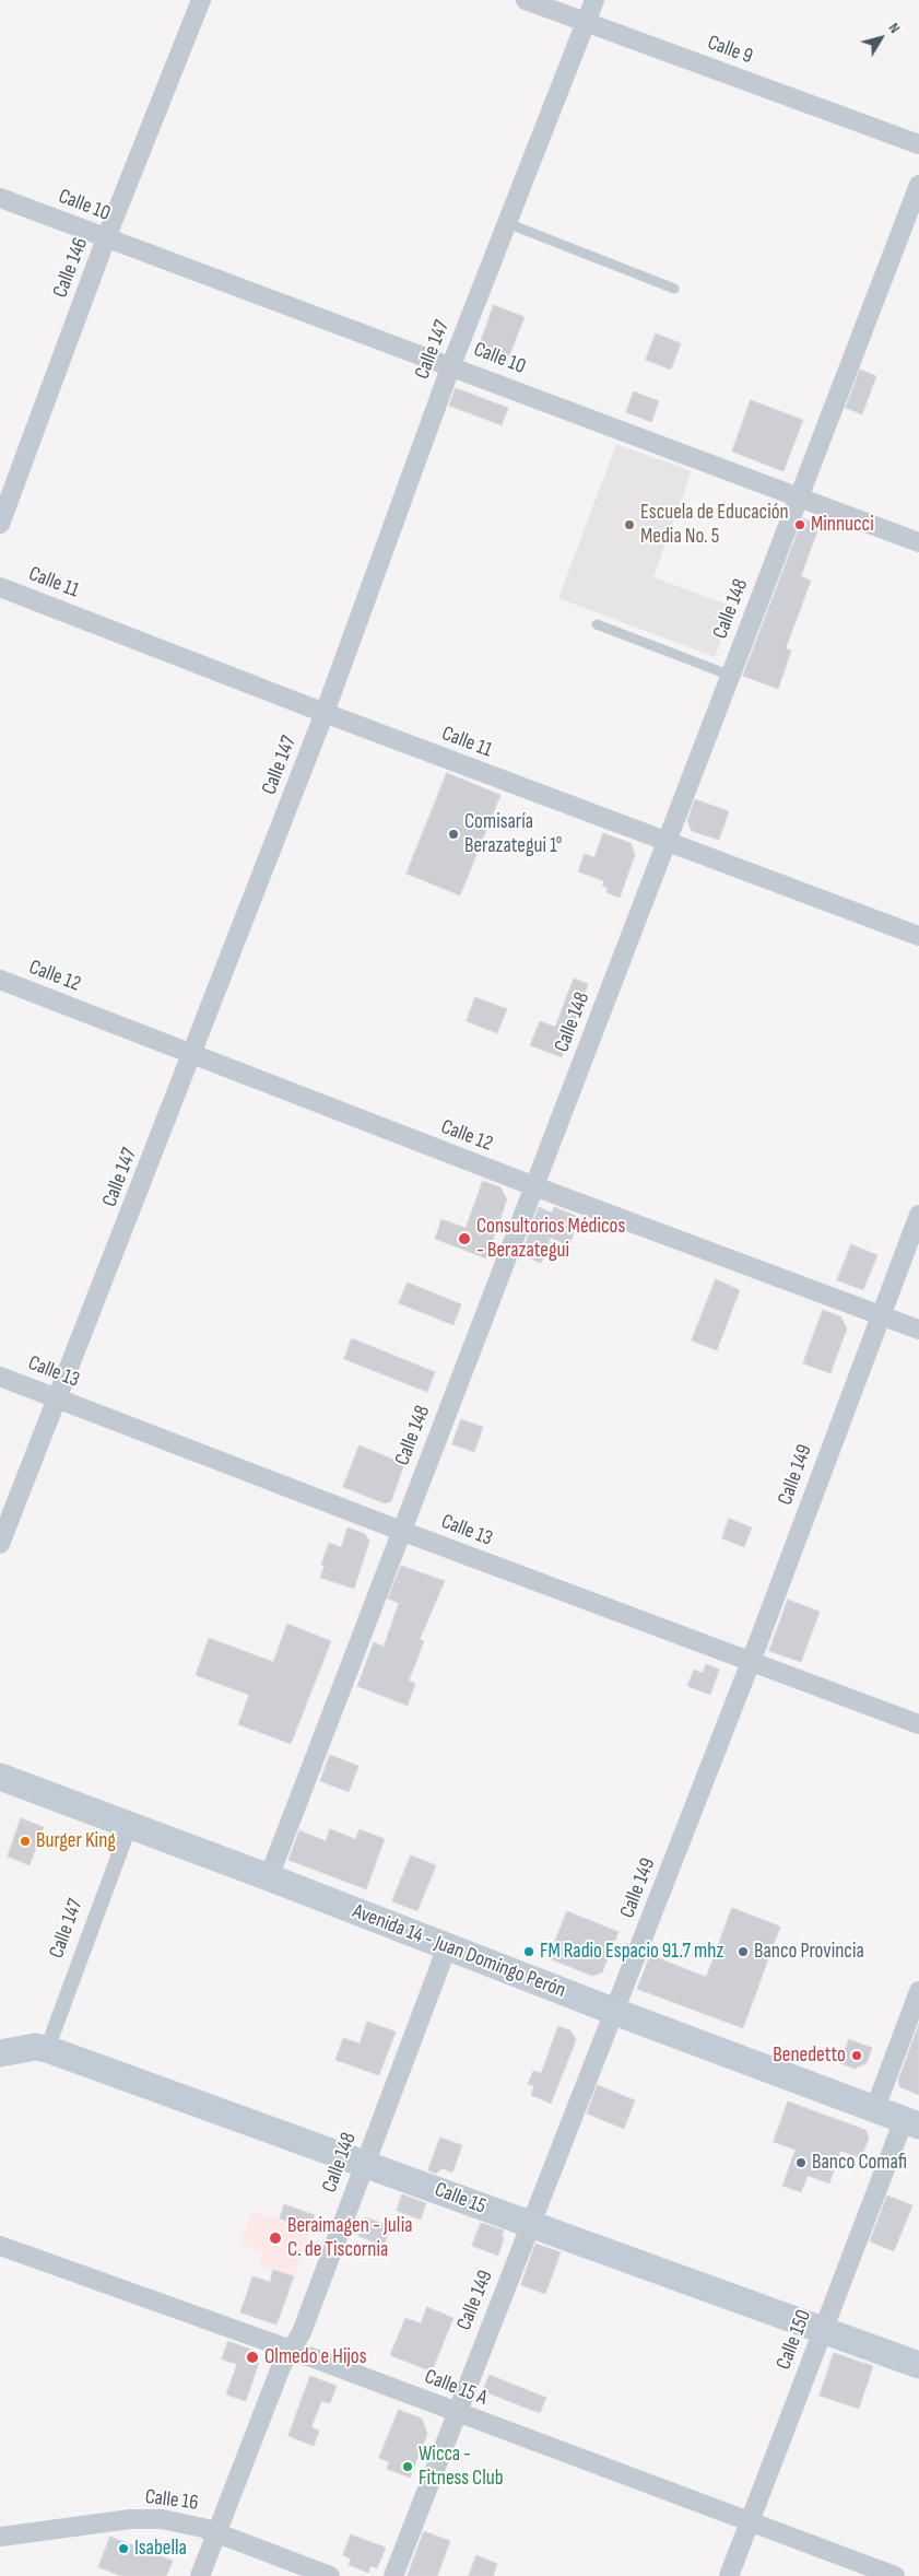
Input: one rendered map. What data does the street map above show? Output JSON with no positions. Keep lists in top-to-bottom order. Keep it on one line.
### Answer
{"streets":{"main road":["Avenida 14 - Juan Domingo Perón","Calle 15"],"street":["Calle 9","Calle 10","Calle 146","Calle 147","Calle 11","Calle 148","Calle 12","Calle 13","Calle 149","Calle 150","Calle 15 A","Calle 16"]},"crossings":[["Calle 9","Calle 147"],["Calle 10","Calle 146"],["Calle 10","Calle 147"],["Calle 10","Calle 148"],["Calle 147","Calle 11"],["Calle 147","Calle 12"],["Calle 147","Calle 13"],["Calle 147","Avenida 14 - Juan Domingo Perón"],["Calle 147","Calle 15"],["Calle 11","Calle 148"],["Calle 148","Calle 12"],["Calle 148","Calle 13"],["Calle 148","Avenida 14 - Juan Domingo Perón"],["Calle 148","Calle 15"],["Calle 148","Calle 15 A"],["Calle 148","Calle 16"],["Calle 12","Calle 149"],["Calle 13","Calle 149"],["Calle 149","Avenida 14 - Juan Domingo Perón"],["Calle 149","Calle 15"],["Calle 149","Calle 15 A"],["Avenida 14 - Juan Domingo Perón","Calle 150"],["Calle 15","Calle 150"],["Calle 150","Calle 15 A"]],"places":["Escuela de Educación Media No. 5","Minnucci","Comisaría Berazategui 1°","Consultorios Médicos - Berazategui","Burger King","FM Radio Espacio 91.7 mhz","Banco Provincia","Benedetto","Banco Comafi","Beraimagen - Julia C. de Tiscornia","Olmedo e Hijos","Wicca - Fitness Club","Isabella"],"north":"top right"}
